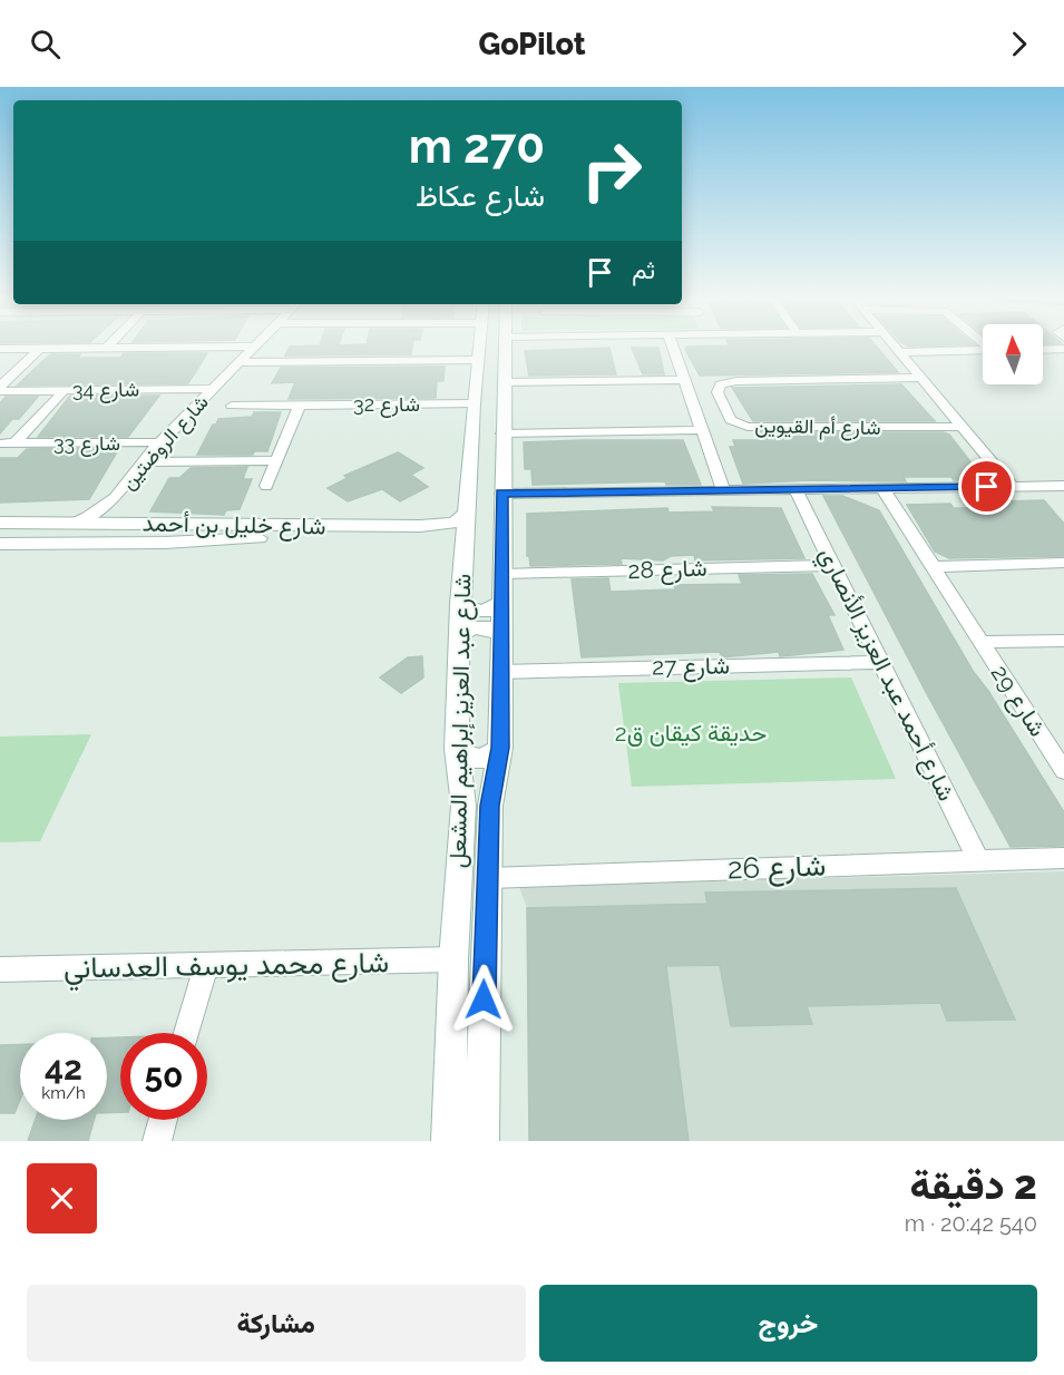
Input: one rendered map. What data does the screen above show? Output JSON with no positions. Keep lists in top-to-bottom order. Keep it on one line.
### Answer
{"streets":{"main road":["شارع خليل بن أحمد","شارع عبد العزيز إبراهيم المشعل"],"street":["شارع 34","شارع 32","شارع أم القيوين","شارع الروضتين","شارع 33","شارع 28","شارع 27","شارع أحمد عبد العزيز الأنصاري","شارع 29","شارع 26","شارع محمد يوسف العدساني"]},"crossings":[["شارع 34","شارع الروضتين"],["شارع 34","شارع 33"],["شارع 32","شارع عبد العزيز إبراهيم المشعل"],["شارع الروضتين","شارع 33"],["شارع الروضتين","شارع خليل بن أحمد"],["شارع خليل بن أحمد","شارع عبد العزيز إبراهيم المشعل"],["شارع 28","شارع أحمد عبد العزيز الأنصاري"],["شارع 28","شارع عبد العزيز إبراهيم المشعل"],["شارع 27","شارع أحمد عبد العزيز الأنصاري"],["شارع 27","شارع عبد العزيز إبراهيم المشعل"],["شارع أحمد عبد العزيز الأنصاري","شارع 26"],["شارع عبد العزيز إبراهيم المشعل","شارع 26"],["شارع عبد العزيز إبراهيم المشعل","شارع محمد يوسف العدساني"]],"parks":["حديقة كيقان ق2"],"north":"top","page":{"header":"GoPilot","turn":["270 m","شارع عكاظ"],"then":"ثم","speed":"42 km/h","limit":"50","heading":["2 دقيقة","540 m · 20:42"],"buttons":["خروج","مشاركة"]}}
